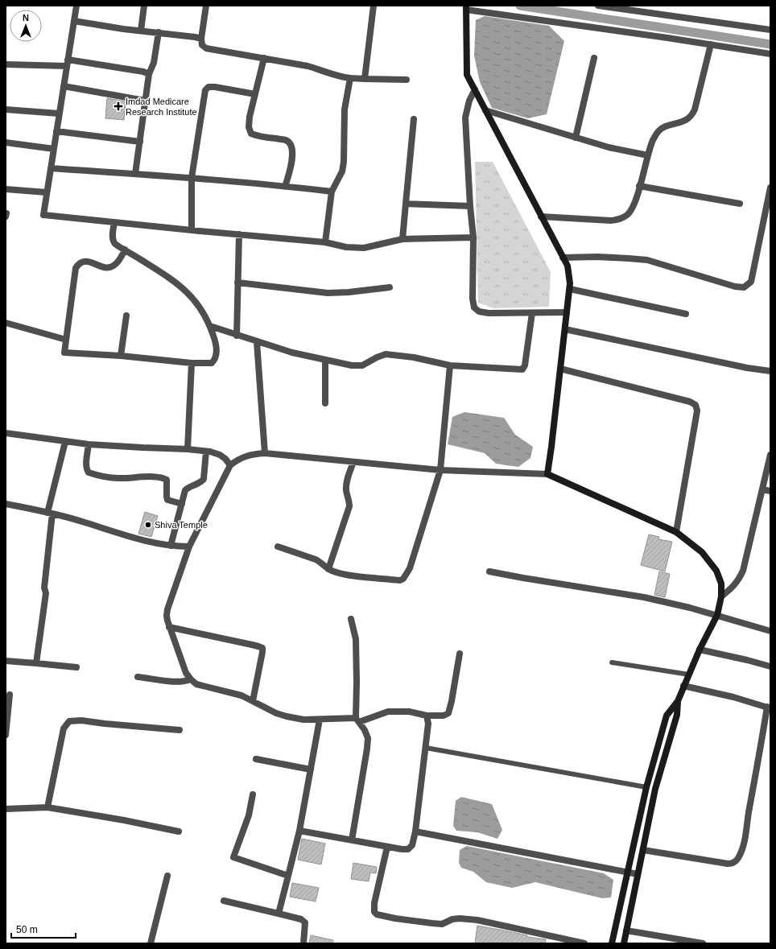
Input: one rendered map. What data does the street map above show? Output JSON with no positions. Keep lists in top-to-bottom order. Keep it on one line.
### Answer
{"places":{"health":["Imdad Medicare Research Institute"],"other":["Shiva Temple"]},"scale_bar":"50 m","north":"top"}
